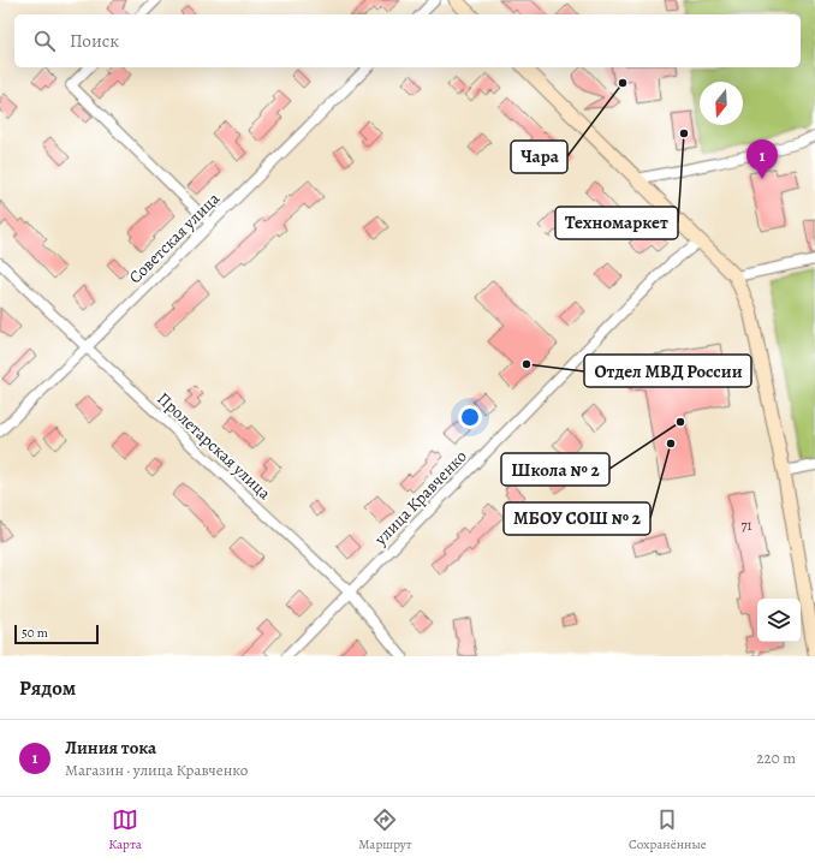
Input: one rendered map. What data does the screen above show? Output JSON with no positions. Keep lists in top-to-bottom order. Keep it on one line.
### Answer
{"streets":{"street":["Советская улица","Пролетарская улица","улица Кравченко"]},"crossings":[["Советская улица","Пролетарская улица"],["Пролетарская улица","улица Кравченко"]],"places":["Чара","Техномаркет","Отдел МВД России","Школа № 2","МБОУ СОШ № 2"],"house_numbers":["71"],"scale_bar":"50 m","north":"bottom","page":{"search":"Поиск","pins":"1","scale":"50 m","heading":"Рядом","list":[{"mark":"1","name":"Линия тока","note":"Магазин · улица Кравченко","value":"220 m"}],"nav":["Карта","Маршрут","Сохранённые"]}}
